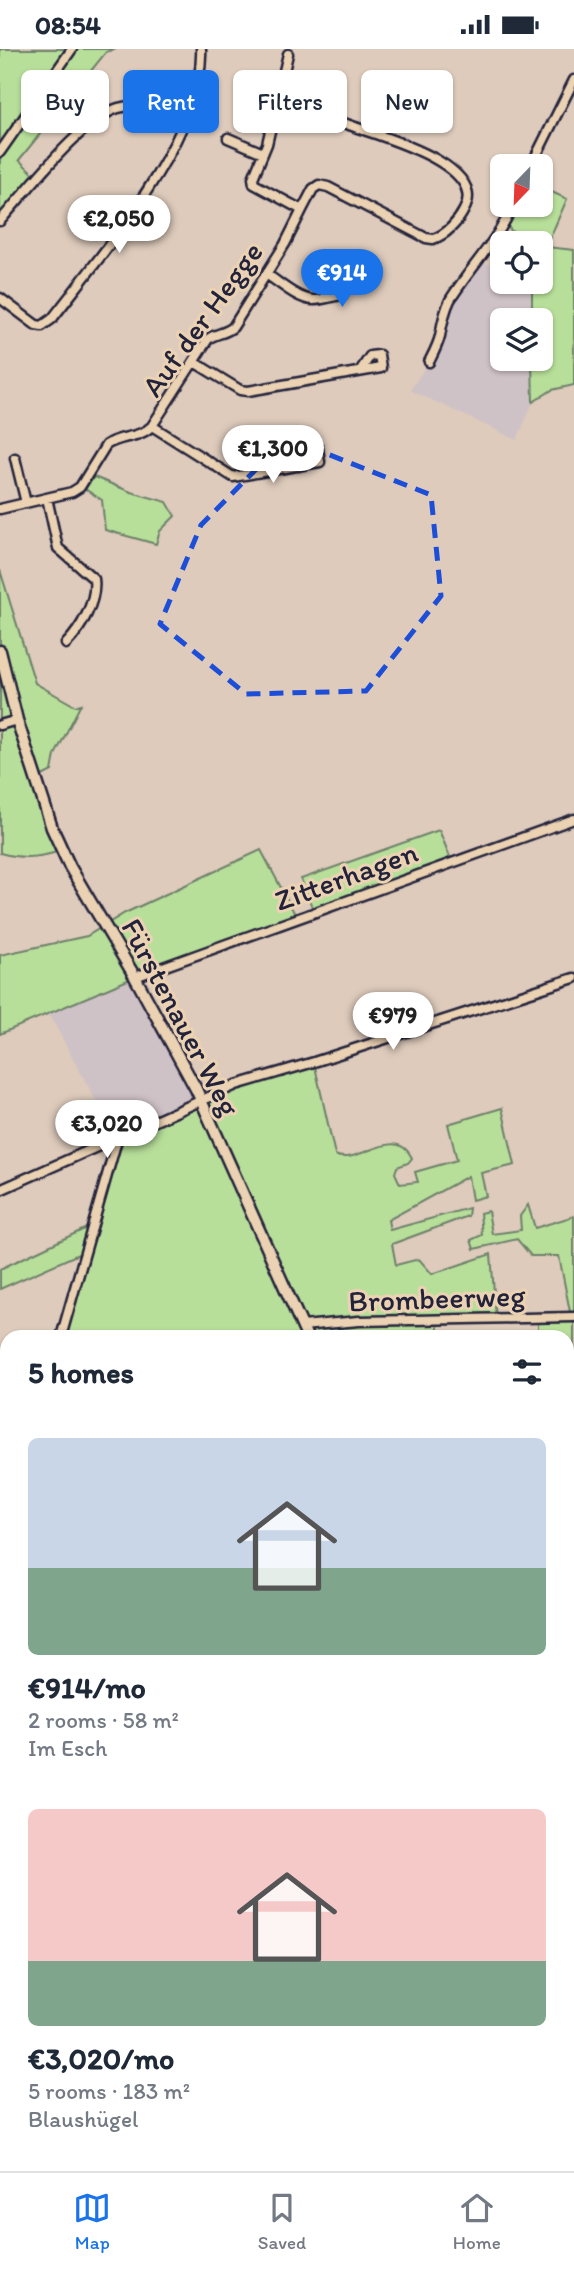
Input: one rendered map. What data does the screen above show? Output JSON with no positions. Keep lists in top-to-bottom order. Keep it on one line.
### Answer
{"streets":{"street":["Auf der Hegge","Zitterhagen","Fürstenauer Weg","Brombeerweg"]},"crossings":[["Zitterhagen","Fürstenauer Weg"],["Fürstenauer Weg","Brombeerweg"]],"north":"bottom left","page":{"status":"08:54","chip":["Buy","Rent","Filters","New"],"price":["€2,050","€914","€1,300","€979","€3,020"],"heading":"5 homes","list":[{"name":"€914/mo","note":"2 rooms · 58 m² · Im Esch"},{"name":"€3,020/mo","note":"5 rooms · 183 m² · Blaushügel"}],"tabs":["Map","Saved","Home"]}}
